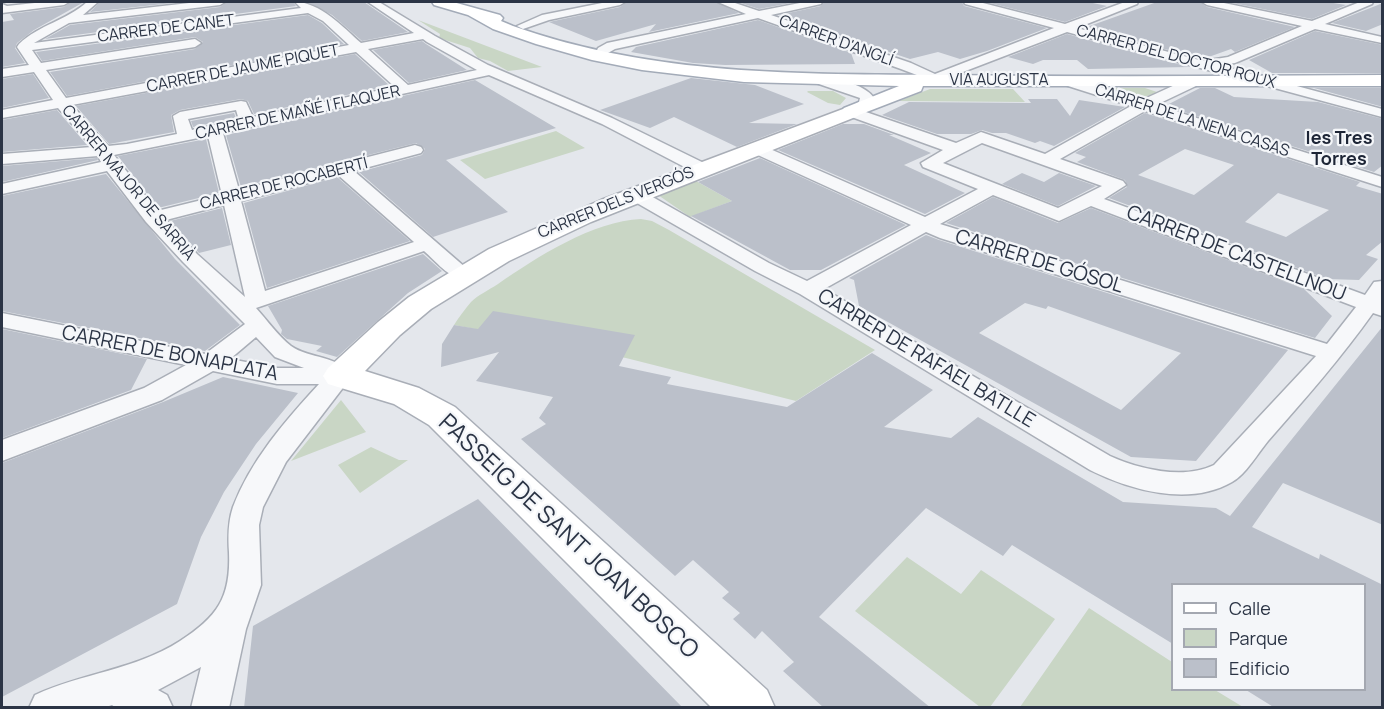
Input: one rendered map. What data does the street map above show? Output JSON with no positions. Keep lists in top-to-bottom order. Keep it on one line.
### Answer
{"streets":{"main road":["VIA AUGUSTA","CARRER DELS VERGÓS","PASSEIG DE SANT JOAN BOSCO"],"street":["CARRER DE CANET","CARRER D'ANGLÍ","CARRER DEL DOCTOR ROUX","CARRER DE JAUME PIQUET","CARRER DE MAÑÉ I FLAQUER","CARRER DE LA NENA CASAS","CARRER MAJOR DE SARRIÀ","CARRER DE ROCABERTÍ","CARRER DE CASTELLNOU","CARRER DE GÓSOL","CARRER DE BONAPLATA","CARRER DE RAFAEL BATLLE"]},"crossings":[["CARRER DE CANET","CARRER MAJOR DE SARRIÀ"],["CARRER D'ANGLÍ","VIA AUGUSTA"],["CARRER D'ANGLÍ","CARRER DELS VERGÓS"],["CARRER DEL DOCTOR ROUX","VIA AUGUSTA"],["CARRER DE JAUME PIQUET","CARRER MAJOR DE SARRIÀ"],["VIA AUGUSTA","CARRER DE LA NENA CASAS"],["VIA AUGUSTA","CARRER DELS VERGÓS"],["CARRER DE MAÑÉ I FLAQUER","CARRER MAJOR DE SARRIÀ"],["CARRER MAJOR DE SARRIÀ","CARRER DE ROCABERTÍ"],["CARRER MAJOR DE SARRIÀ","CARRER DELS VERGÓS"],["CARRER MAJOR DE SARRIÀ","CARRER DE BONAPLATA"],["CARRER MAJOR DE SARRIÀ","PASSEIG DE SANT JOAN BOSCO"],["CARRER DELS VERGÓS","CARRER DE GÓSOL"],["CARRER DELS VERGÓS","CARRER DE BONAPLATA"],["CARRER DELS VERGÓS","CARRER DE RAFAEL BATLLE"],["CARRER DELS VERGÓS","PASSEIG DE SANT JOAN BOSCO"],["CARRER DE GÓSOL","CARRER DE RAFAEL BATLLE"],["CARRER DE BONAPLATA","PASSEIG DE SANT JOAN BOSCO"]],"districts":["les Tres Torres"],"legend":["Calle","Parque","Edificio"]}
